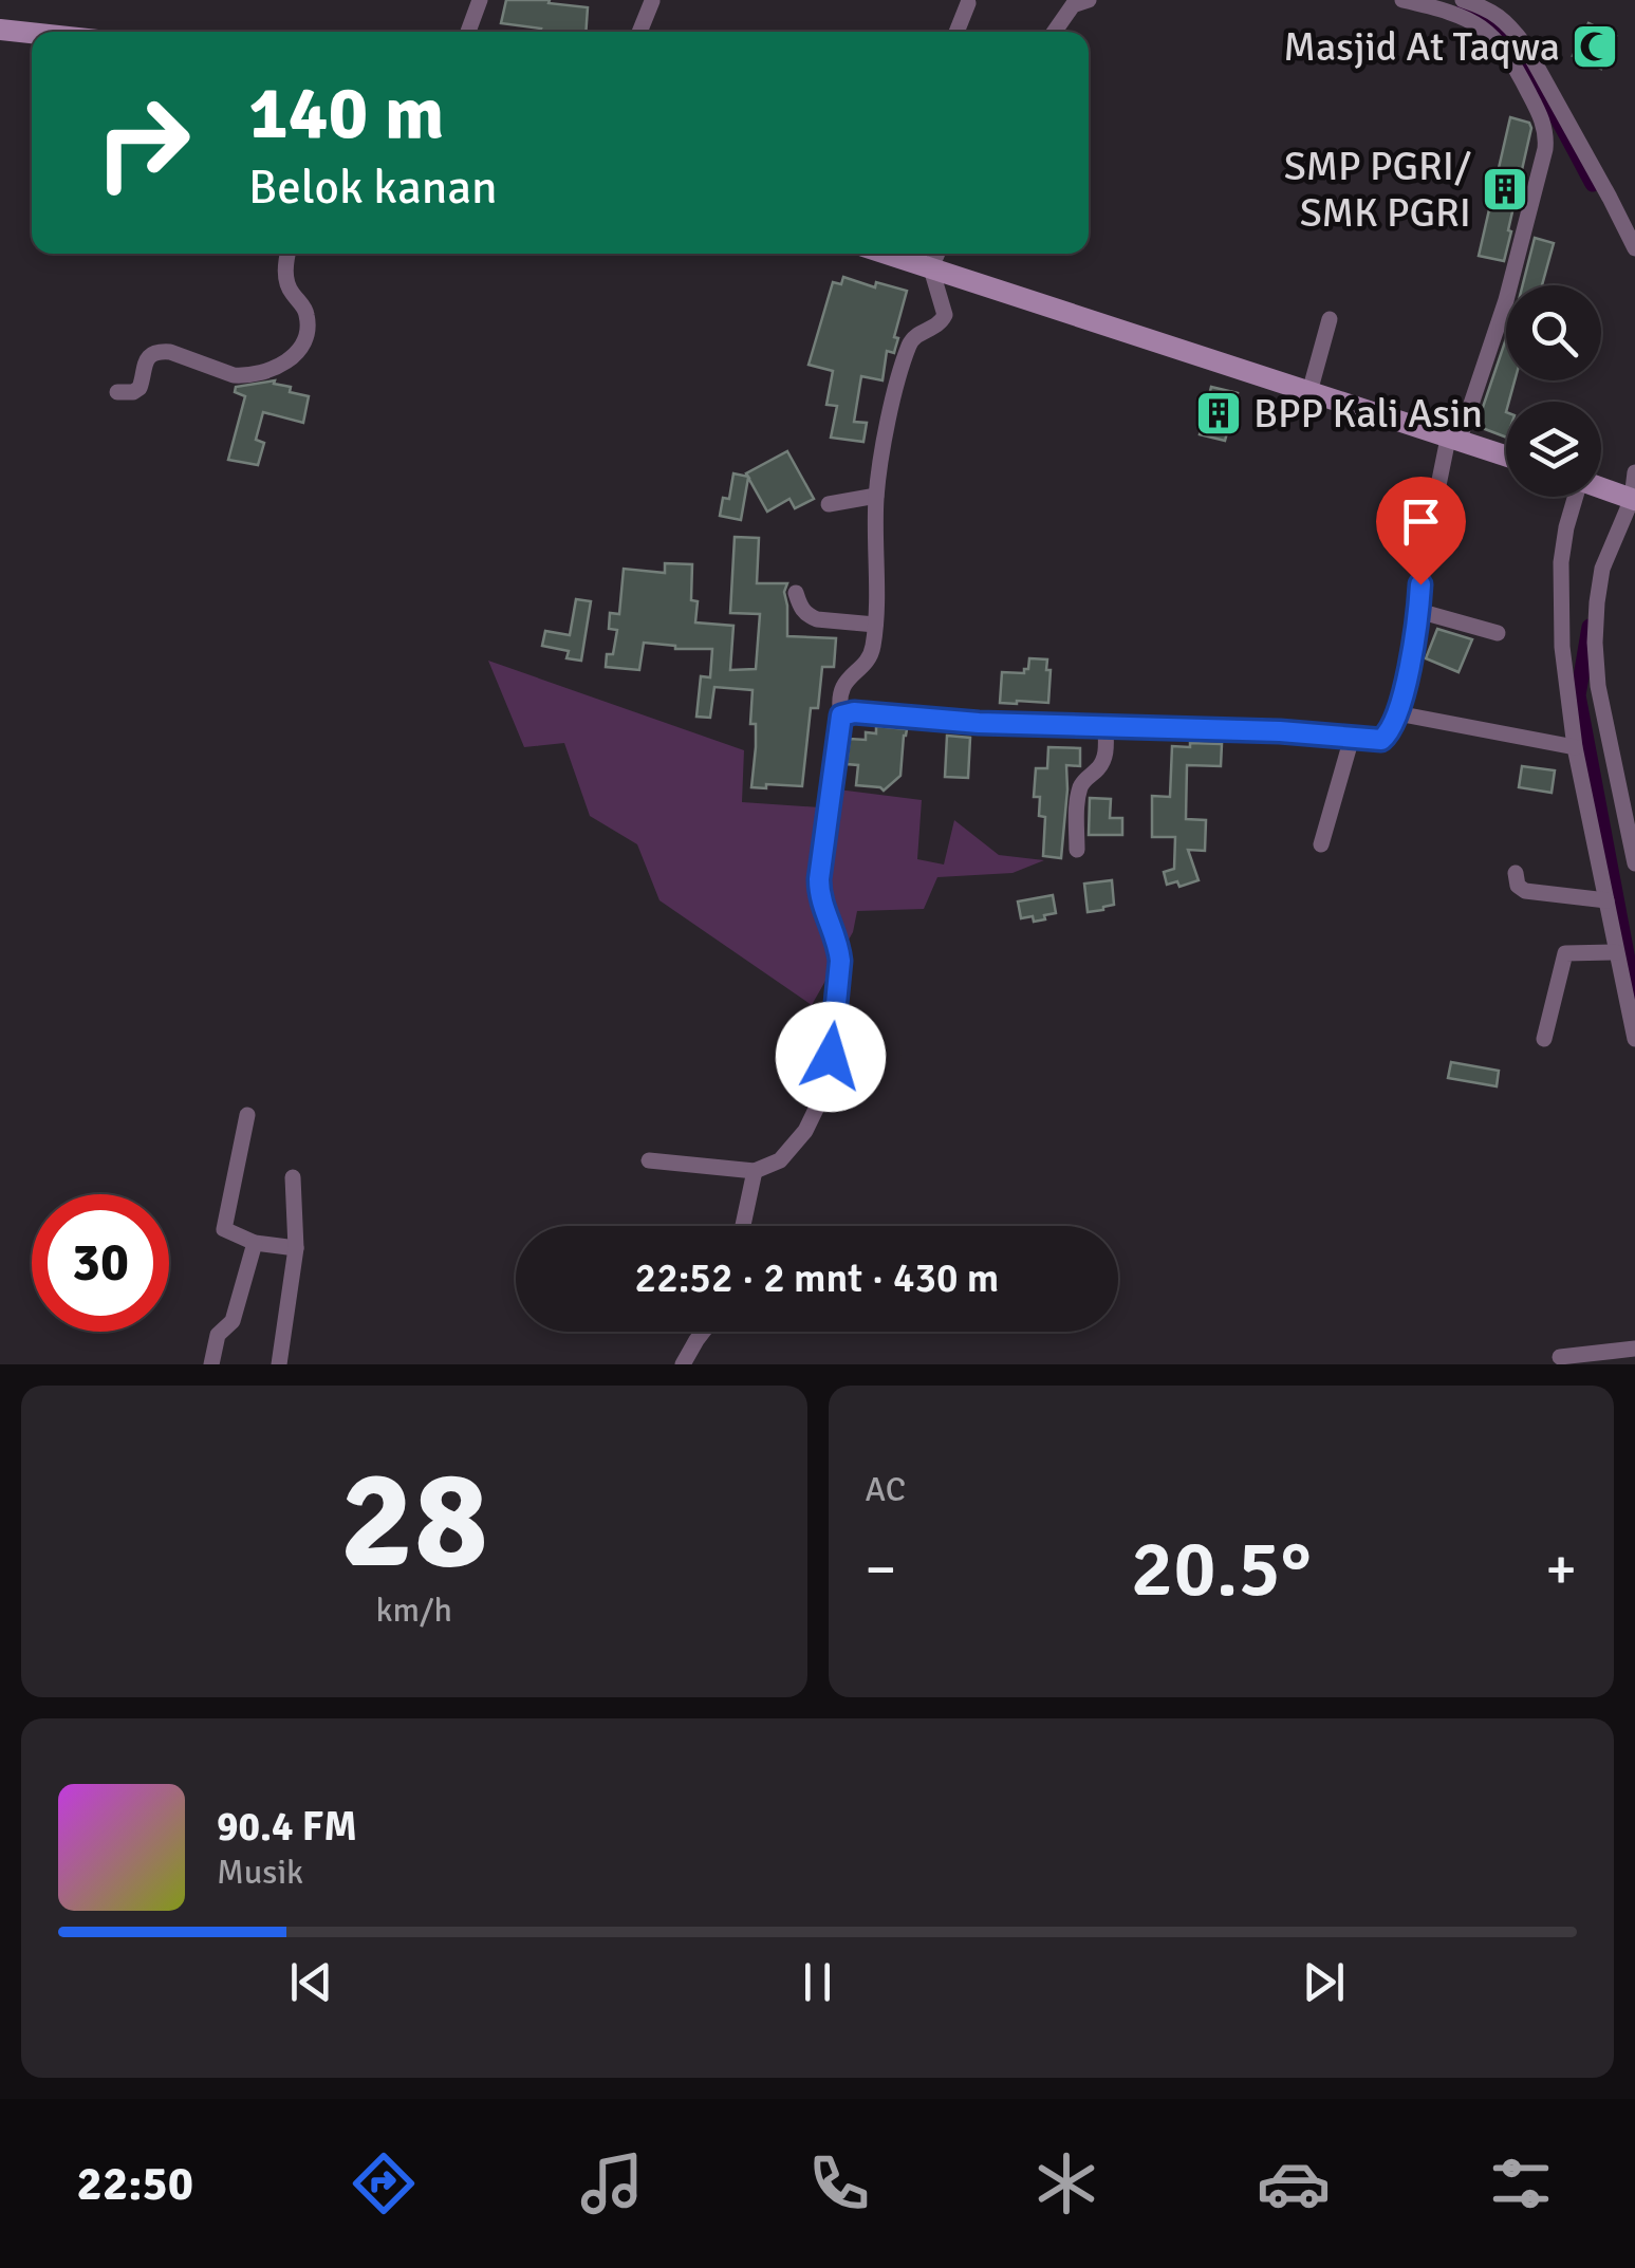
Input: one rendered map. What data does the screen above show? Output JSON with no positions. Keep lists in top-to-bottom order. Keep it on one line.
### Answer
{"places":{"mosque":["Masjid At Taqwa"],"building":["SMP PGRI/ SMK PGRI","BPP Kali Asin"]},"page":{"turn":["140 m","Belok kanan"],"limit":"30","trip":"22:52 · 2 mnt · 430 m","tile":[["28","km/h"],"AC"],"heat":["−","20.5°","+"],"song":["90.4 FM","Musik"],"tabs":"22:50"}}
